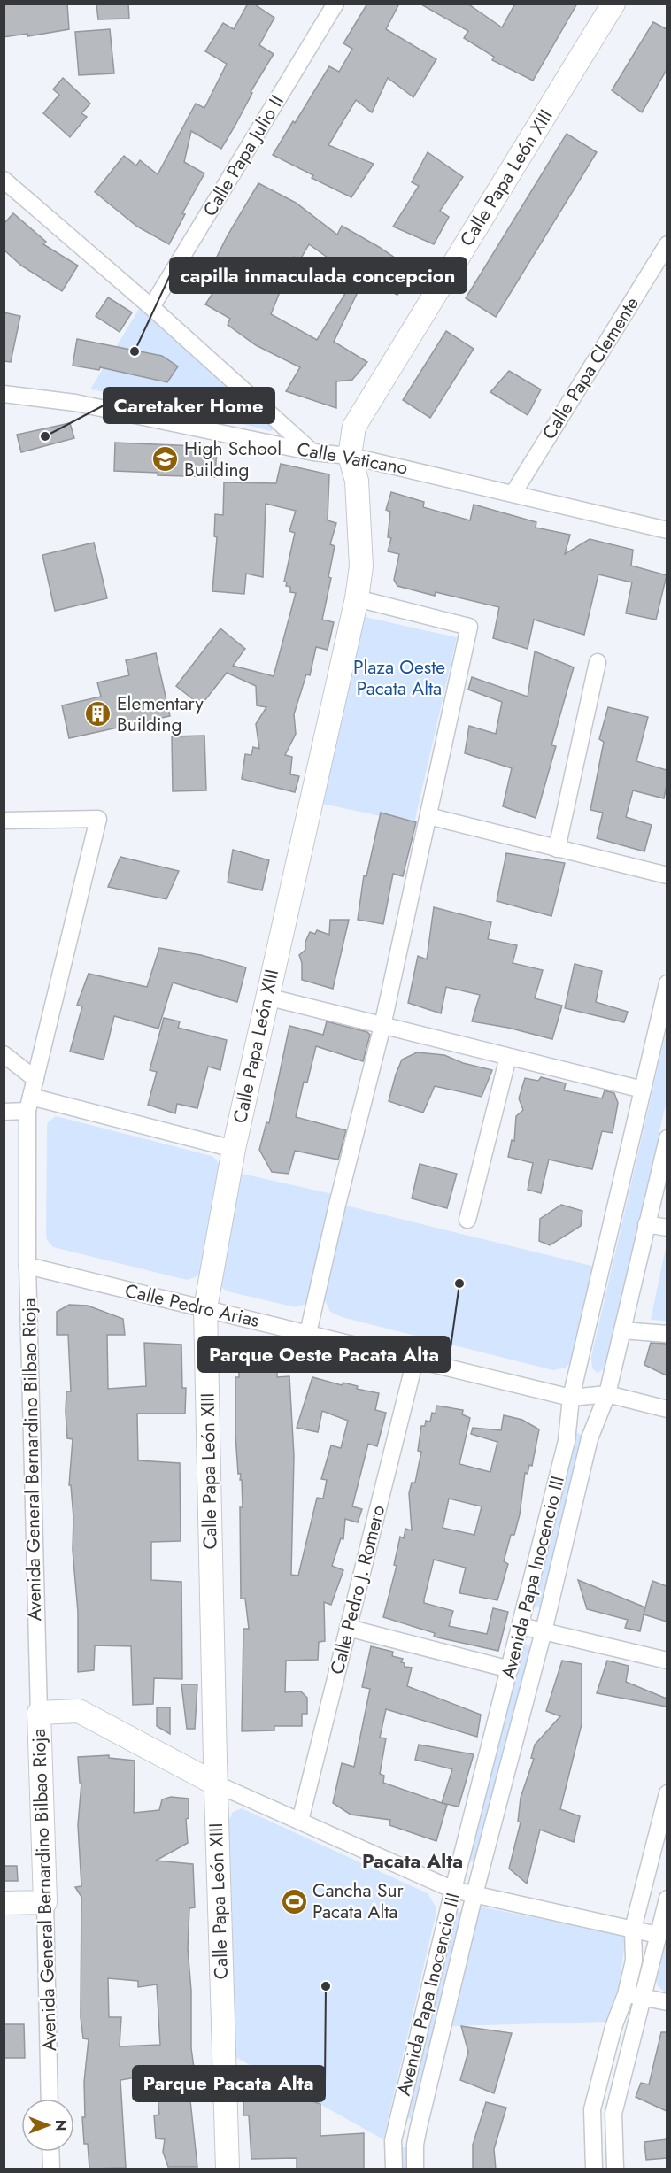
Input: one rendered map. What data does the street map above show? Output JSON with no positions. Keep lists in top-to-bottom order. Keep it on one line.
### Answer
{"streets":{"street":["Calle Papa Julio II","Calle Papa León XIII","Calle Papa Clemente","Calle Vaticano","Calle Pedro Arias","Avenida General Bernardino Bilbao Rioja","Avenida Papa Inocencio III","Calle Pedro J. Romero"]},"crossings":[["Calle Papa León XIII","Calle Vaticano"],["Calle Papa León XIII","Calle Pedro Arias"],["Calle Papa Clemente","Calle Vaticano"],["Calle Pedro Arias","Avenida General Bernardino Bilbao Rioja"],["Calle Pedro Arias","Avenida Papa Inocencio III"],["Calle Pedro Arias","Calle Pedro J. Romero"]],"districts":["Pacata Alta"],"parks":["Plaza Oeste Pacata Alta"],"places":{"other":["capilla inmaculada concepcion","Caretaker Home","Parque Oeste Pacata Alta","Parque Pacata Alta"],"school or university":["High School Building"],"building":["Elementary Building"],"sports":["Cancha Sur Pacata Alta"]},"north":"right"}
